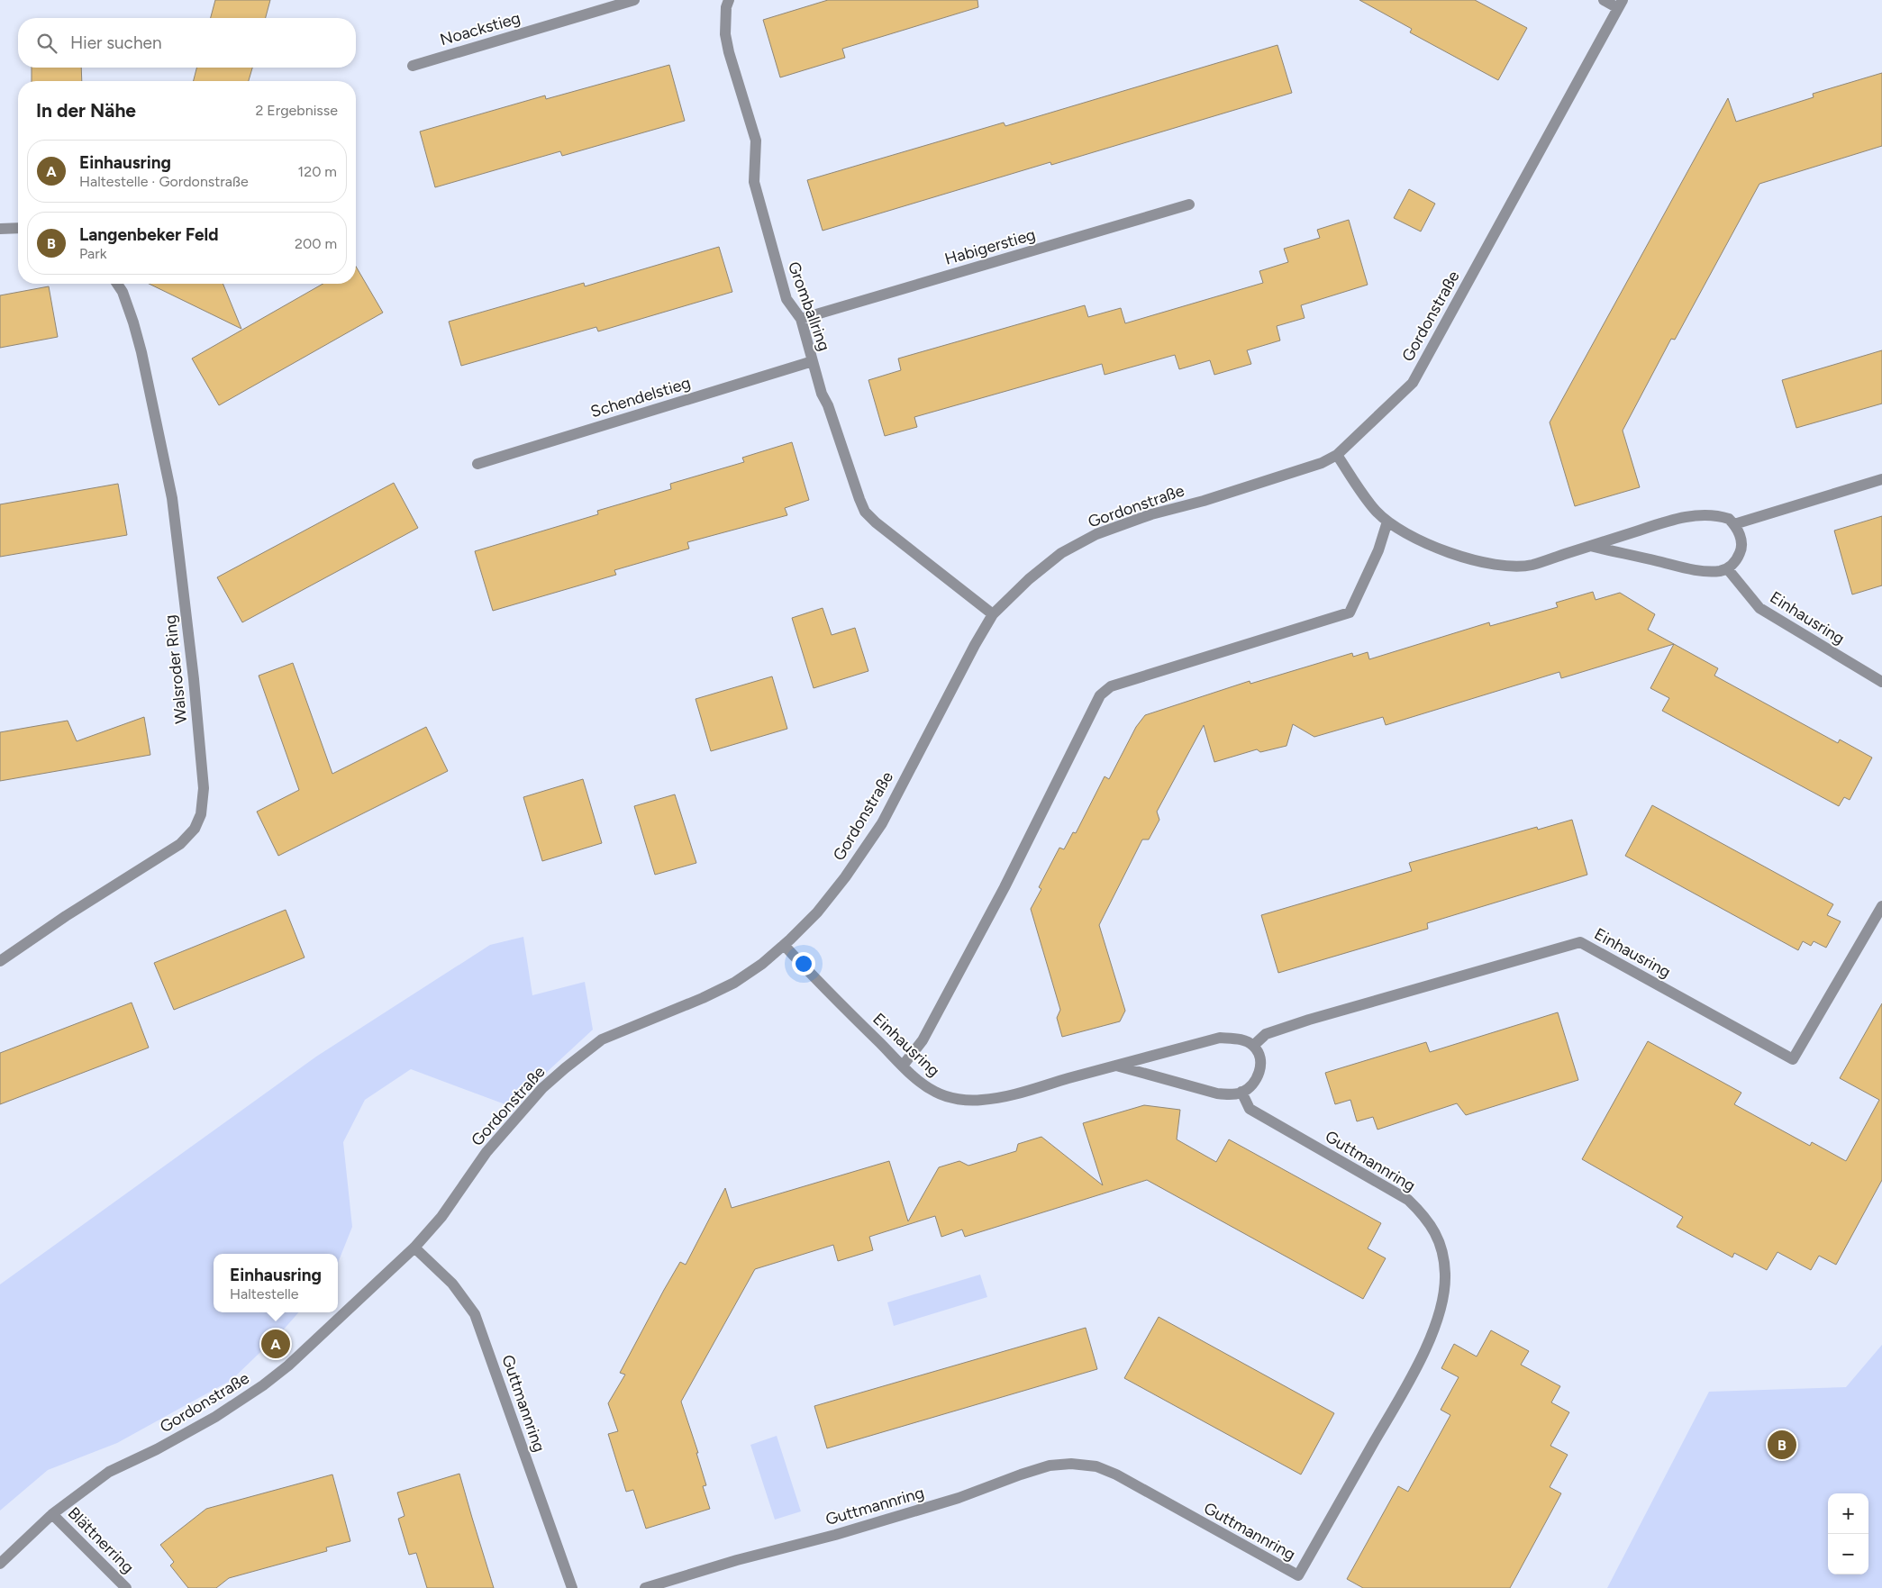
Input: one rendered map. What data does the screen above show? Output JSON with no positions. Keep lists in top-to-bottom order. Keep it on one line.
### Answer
{"streets":{"street":["Noackstieg","Habigerstieg","Gromballring","Gordonstraße","Schendelstieg","Einhausring","Walsroder Ring","Guttmannring","Blättnerring"]},"crossings":[["Habigerstieg","Gromballring"],["Gromballring","Gordonstraße"],["Gromballring","Schendelstieg"],["Gordonstraße","Einhausring"],["Gordonstraße","Guttmannring"],["Gordonstraße","Blättnerring"]],"page":{"search":"Hier suchen","heading":["In der Nähe","2 Ergebnisse"],"list":[{"mark":"A","name":"Einhausring","note":"Haltestelle · Gordonstraße","value":"120 m"},{"mark":"B","name":"Langenbeker Feld","note":"Park","value":"200 m"}],"popup":["Einhausring","Haltestelle"],"pins":["A","B"],"map_buttons":["+","−"]}}
